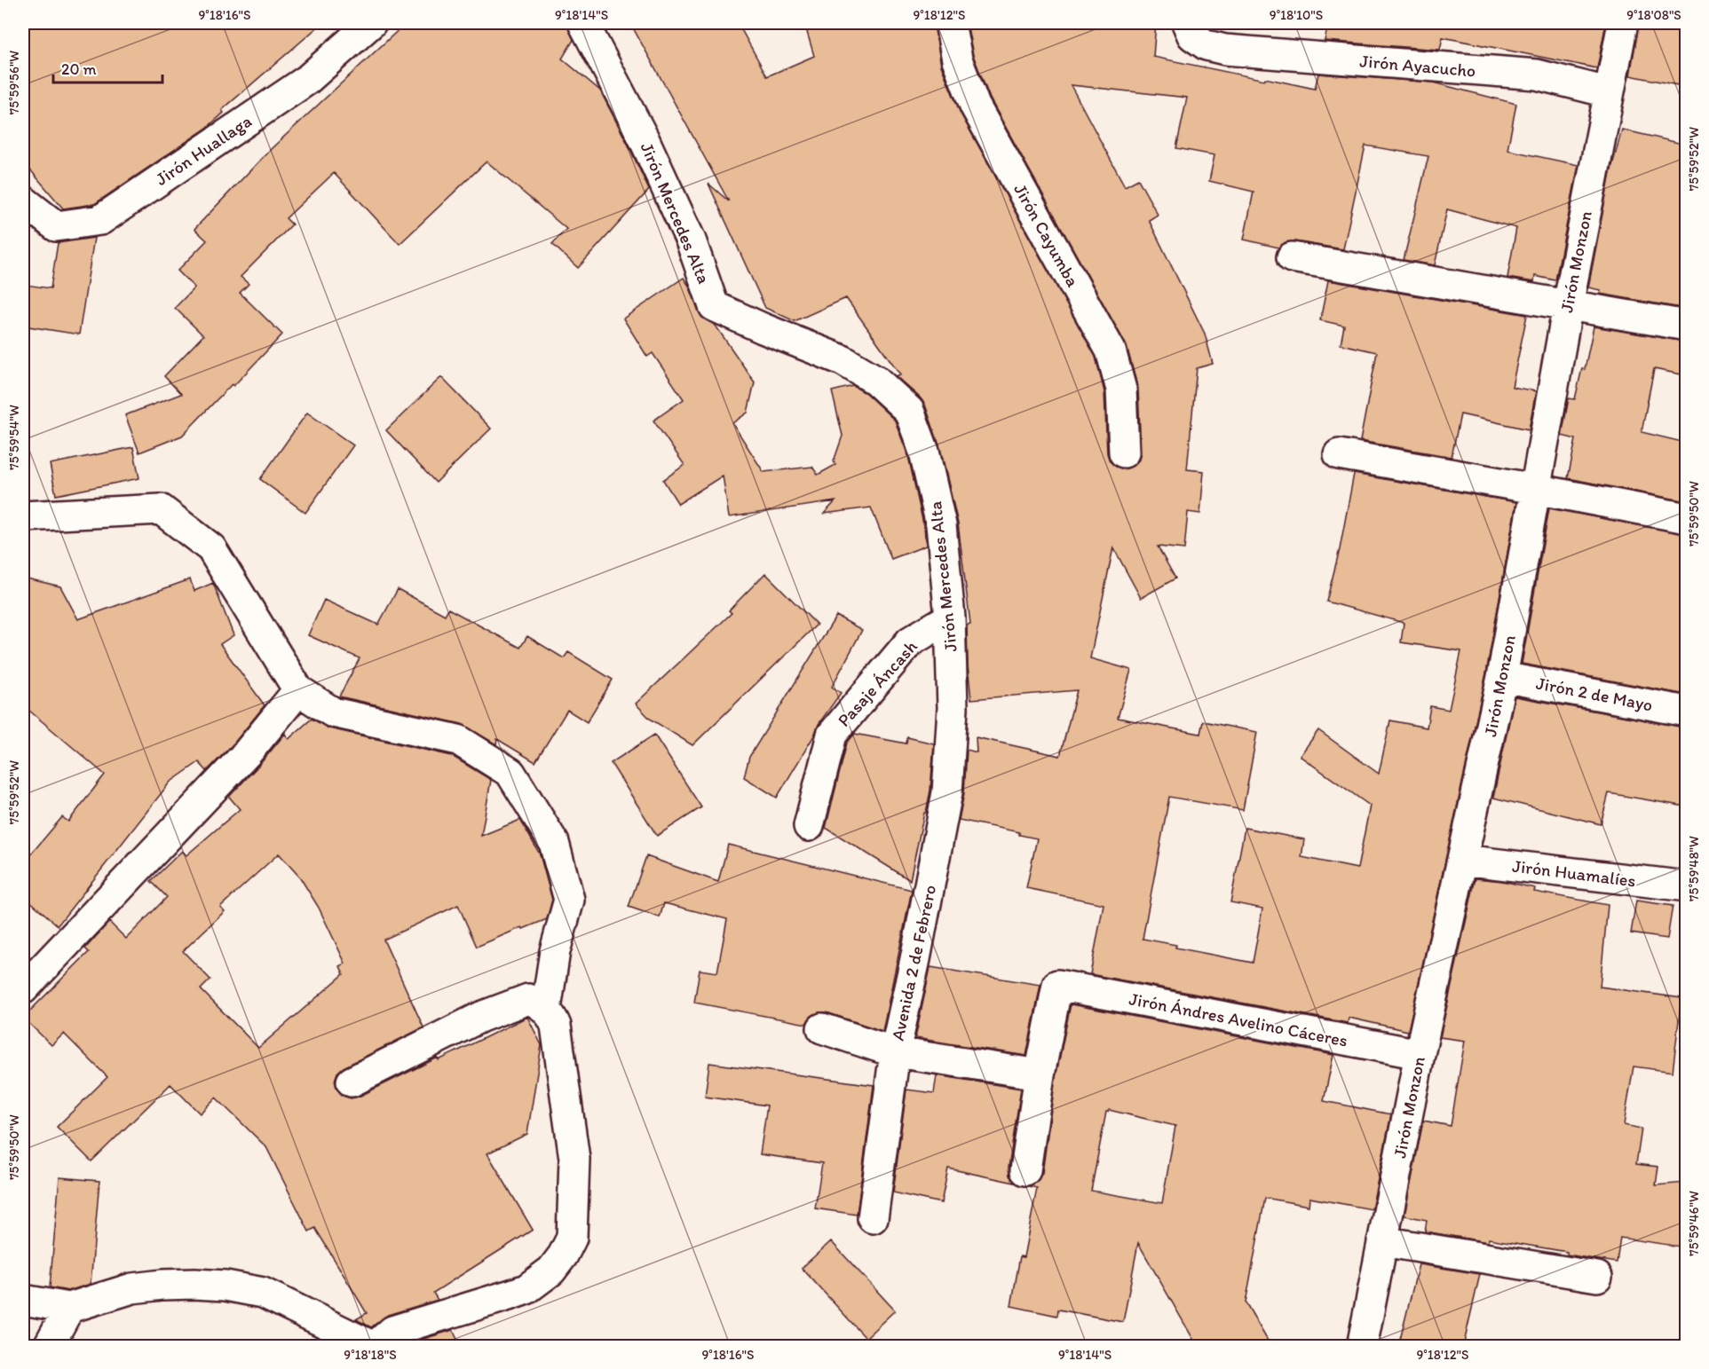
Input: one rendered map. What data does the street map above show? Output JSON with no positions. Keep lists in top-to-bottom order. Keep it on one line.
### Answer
{"streets":{"street":["Jirón Ayacucho","Jirón Huallaga","Jirón Mercedes Alta","Jirón Cayumba","Jirón Monzon","Pasaje Áncash","Jirón 2 de Mayo","Jirón Huamalíes","Avenida 2 de Febrero","Jirón Ándres Avelino Cáceres"]},"crossings":[["Jirón Ayacucho","Jirón Monzon"],["Jirón Mercedes Alta","Pasaje Áncash"],["Jirón Mercedes Alta","Avenida 2 de Febrero"],["Jirón Monzon","Jirón 2 de Mayo"],["Jirón Monzon","Jirón Huamalíes"],["Jirón Monzon","Jirón Ándres Avelino Cáceres"]],"scale_bar":"20 m","coordinates":["9°18'16\"S","9°18'14\"S","9°18'12\"S","9°18'10\"S","9°18'08\"S","75°59'56\"W","75°59'52\"W","75°59'54\"W","75°59'50\"W","75°59'48\"W","75°59'46\"W","9°18'18\"S"]}
